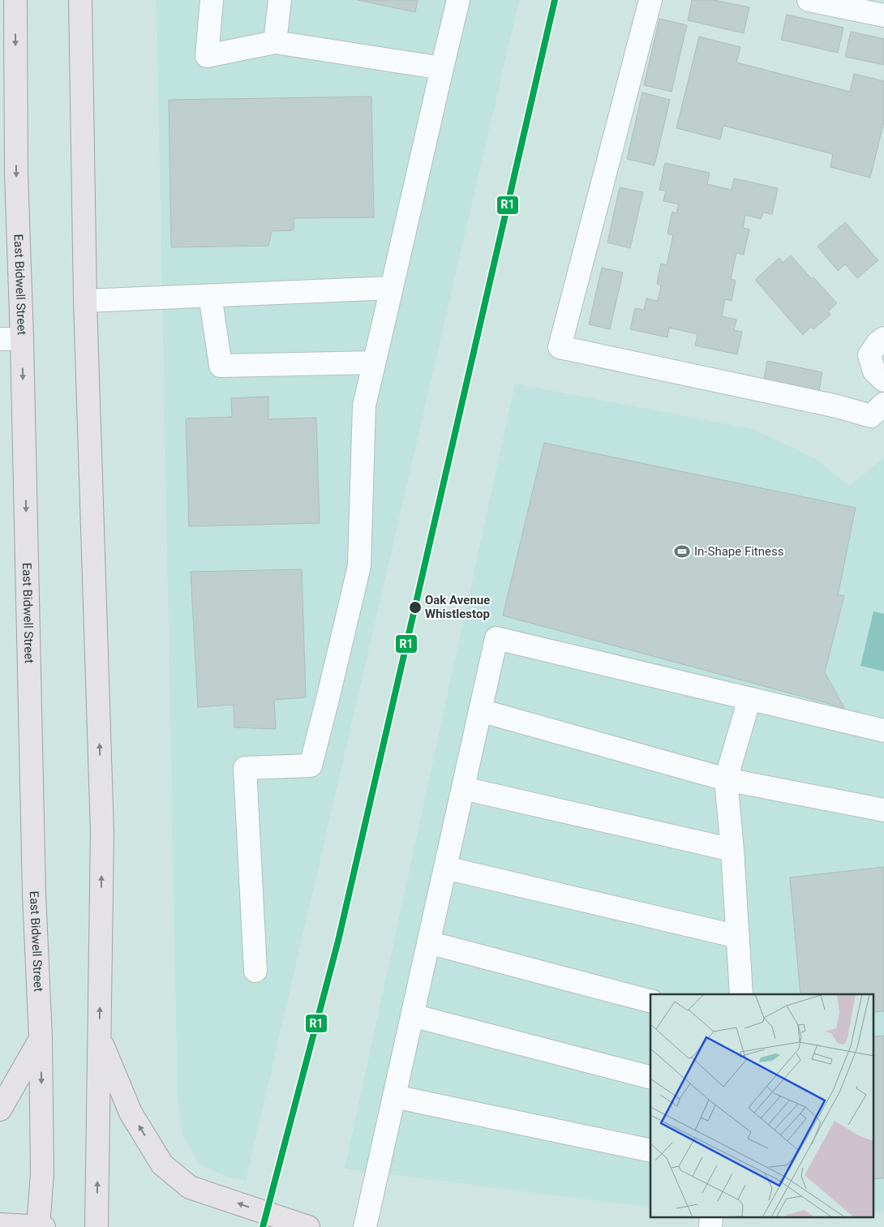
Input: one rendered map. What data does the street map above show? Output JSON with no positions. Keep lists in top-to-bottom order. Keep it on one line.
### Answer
{"streets":{"main road":["East Bidwell Street"]},"places":{"sports":["In-Shape Fitness"],"other":["Oak Avenue Whistlestop"]},"lines":["transit line R1"]}
